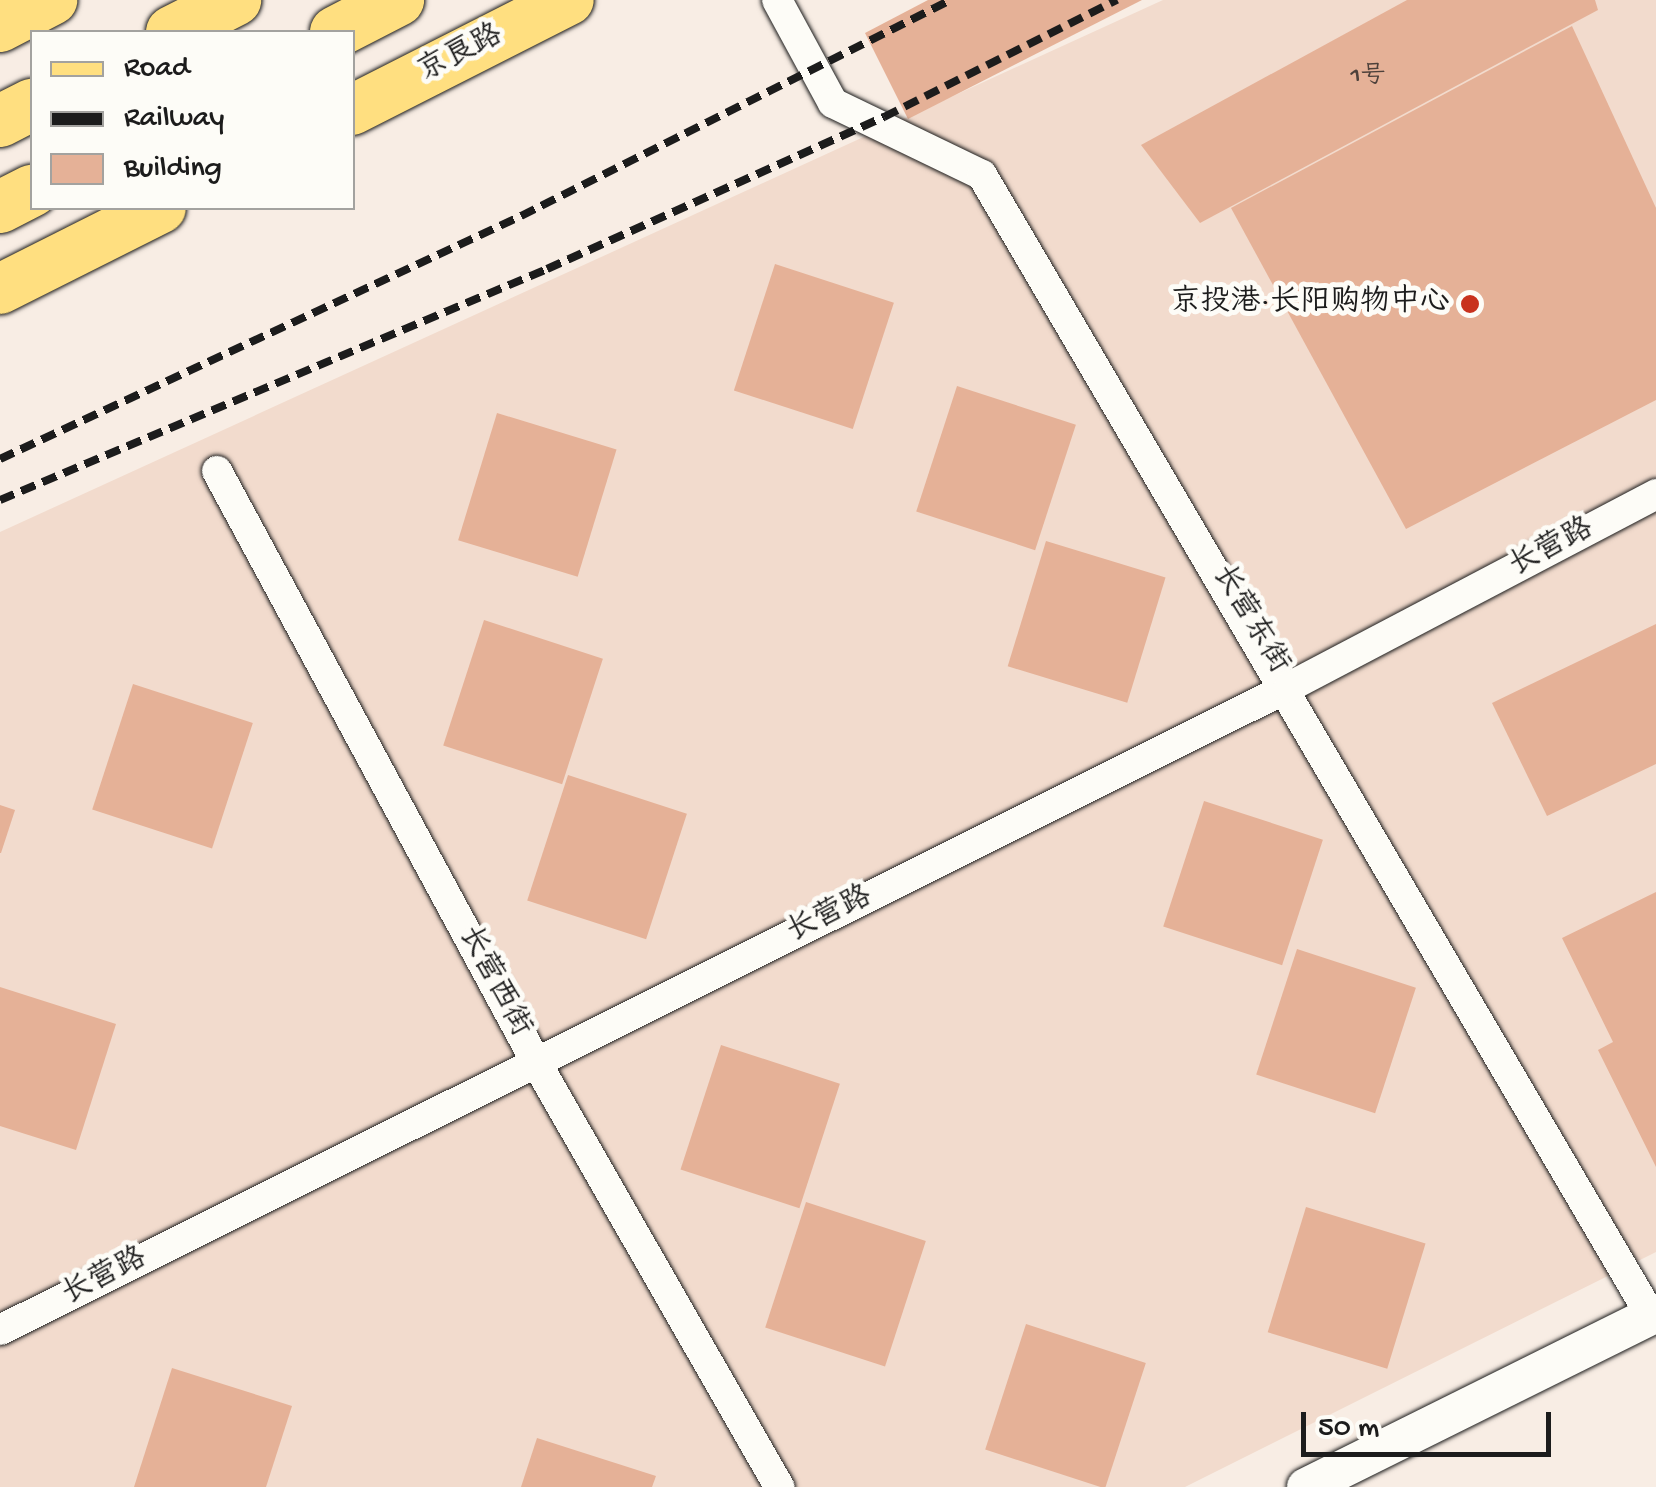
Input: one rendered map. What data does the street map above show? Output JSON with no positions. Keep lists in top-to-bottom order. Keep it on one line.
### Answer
{"streets":{"main road":["京良路"],"street":["长营路","长营东街","长营西街"]},"crossings":[["长营路","长营东街"],["长营路","长营西街"]],"places":["京投港·长阳购物中心"],"house_numbers":["1号"],"legend":["Road","Railway","Building"],"scale_bar":"50 m"}
